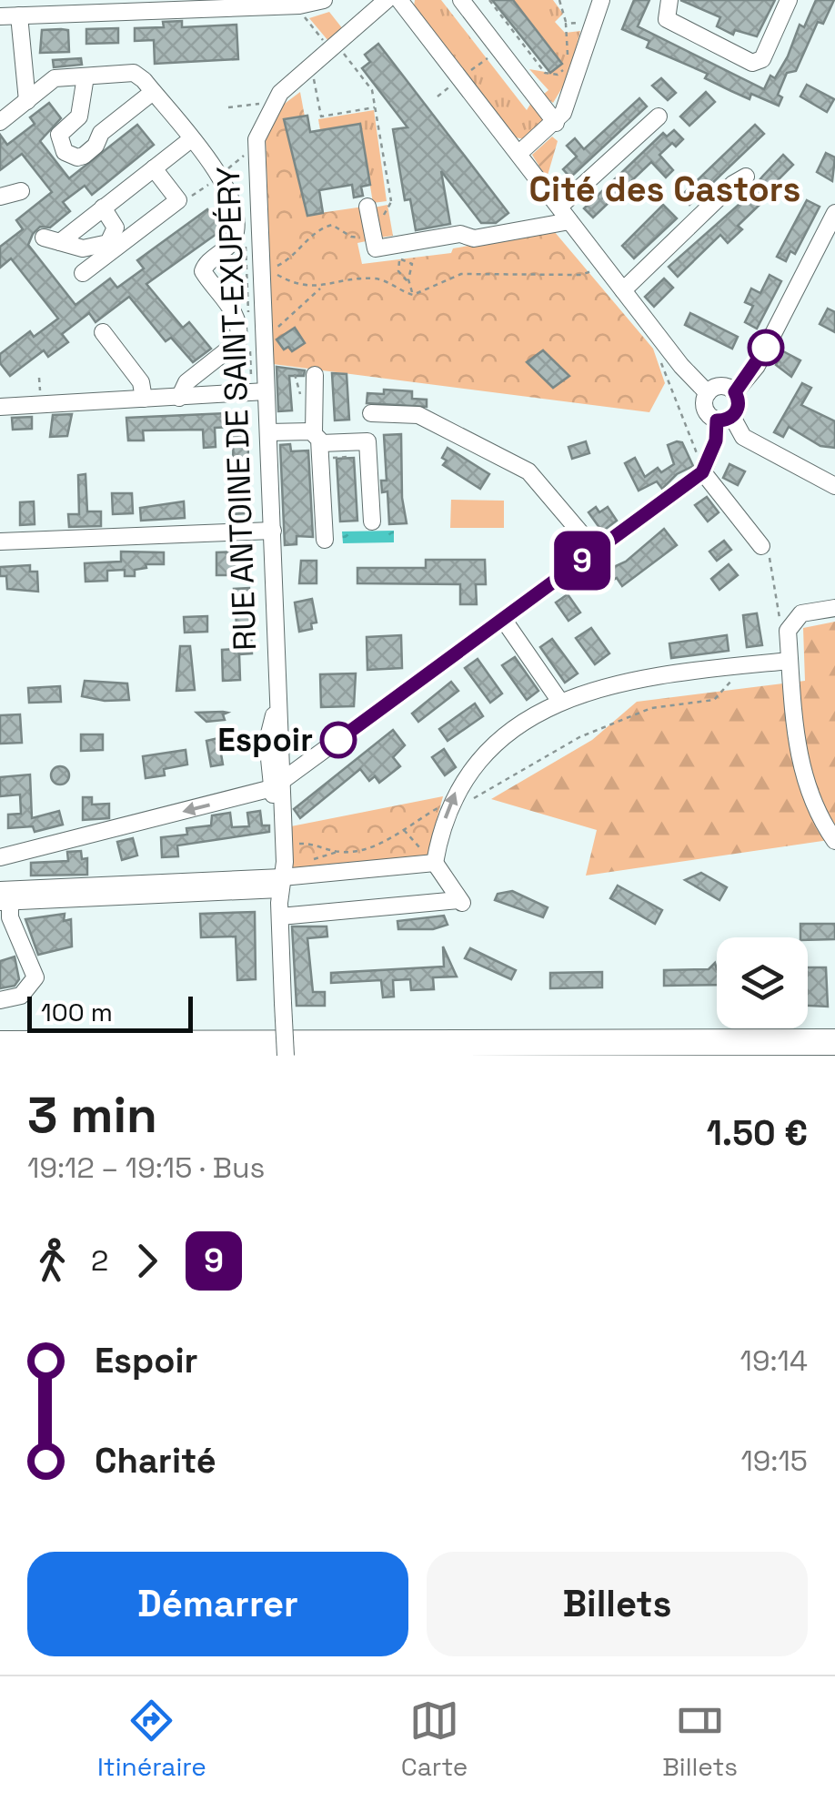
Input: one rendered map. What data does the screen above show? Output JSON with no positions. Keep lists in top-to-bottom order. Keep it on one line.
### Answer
{"streets":{"street":["RUE ANTOINE DE SAINT-EXUPÉRY"]},"districts":["Cité des Castors"],"places":["Espoir"],"lines":["bus line 9"],"scale_bar":"100 m","page":{"on_map":"9","scale":"100 m","heading":["3 min","19:12 – 19:15 · Bus","1.50 €"],"legs":["2","9"],"list":[{"name":"Espoir","value":"19:14"},{"name":"Charité","value":"19:15"}],"buttons":["Démarrer","Billets"],"tabs":["Itinéraire","Carte","Billets"]}}
